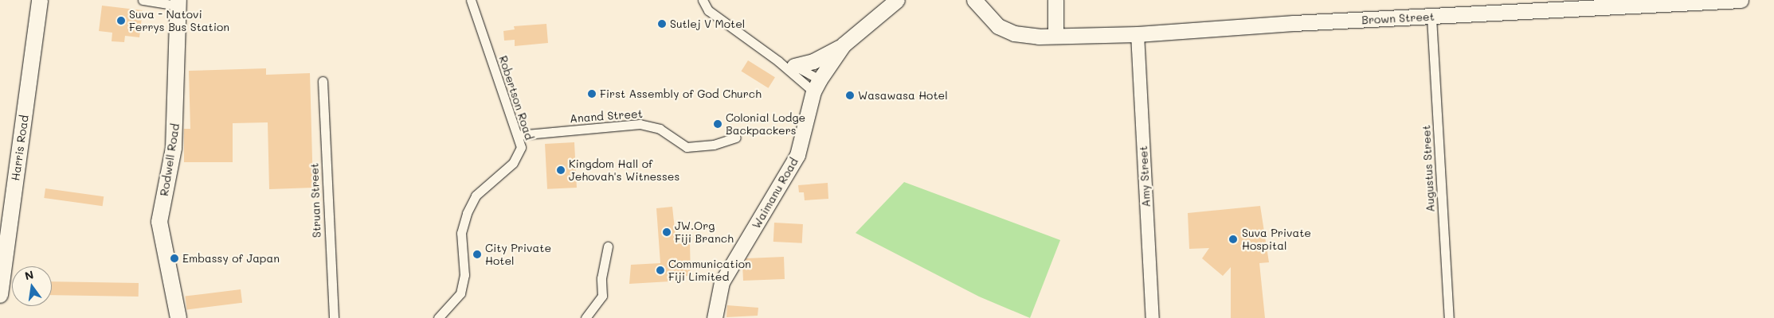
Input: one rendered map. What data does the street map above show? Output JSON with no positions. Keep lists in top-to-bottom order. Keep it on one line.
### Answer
{"streets":{"highway":["Harris Road","Rodwell Road"],"main road":["Brown Street","Amy Street","Waimanu Road"],"street":["Robertson Road","Anand Street","Augustus Street","Struan Street"]},"crossings":[["Brown Street","Augustus Street"],["Brown Street","Amy Street"],["Robertson Road","Anand Street"]],"places":["Suva - Natovi Ferrys Bus Station","Sutlej V Motel","First Assembly of God Church","Wasawasa Hotel","Colonial Lodge Backpackers","Kingdom Hall of Jehovah's Witnesses","JW.Org Fiji Branch","Suva Private Hospital","City Private Hotel","Embassy of Japan","Communication Fiji Limited"],"north":"top"}
